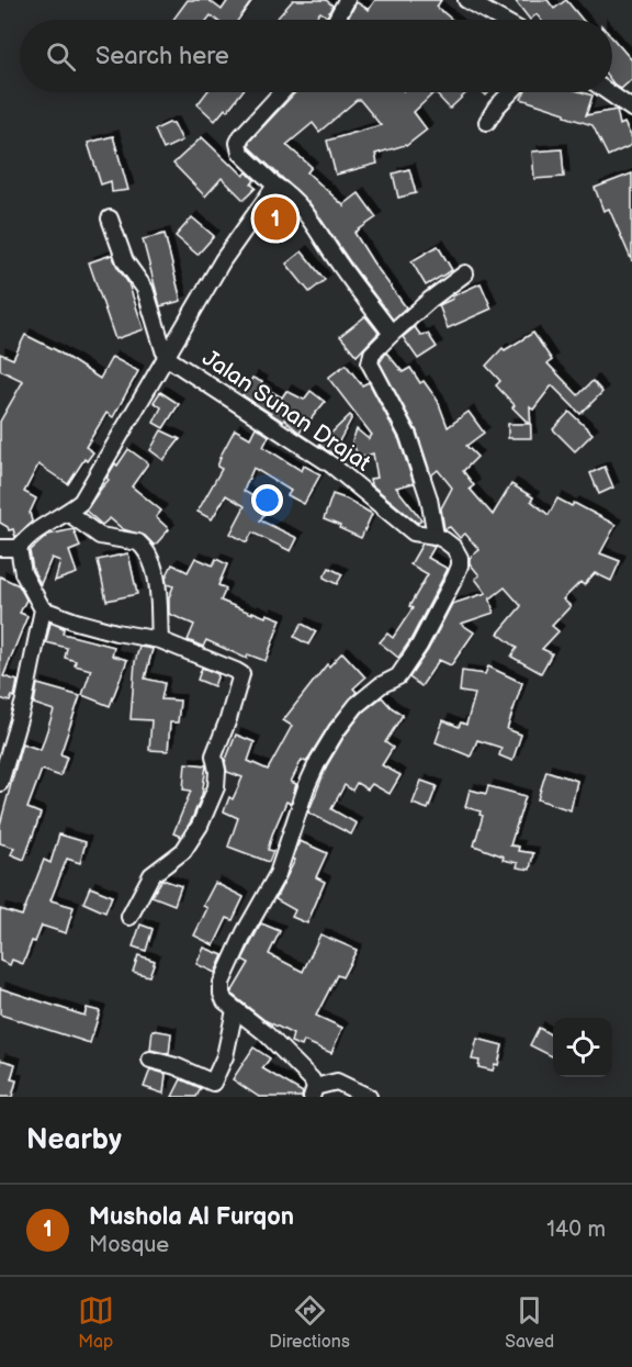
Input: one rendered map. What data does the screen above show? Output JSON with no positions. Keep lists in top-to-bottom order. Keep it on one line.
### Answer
{"streets":{"street":["Jalan Sunan Drajat"]},"page":{"search":"Search here","pins":"1","heading":"Nearby","list":[{"mark":"1","name":"Mushola Al Furqon","note":"Mosque","value":"140 m"}],"nav":["Map","Directions","Saved"]}}
